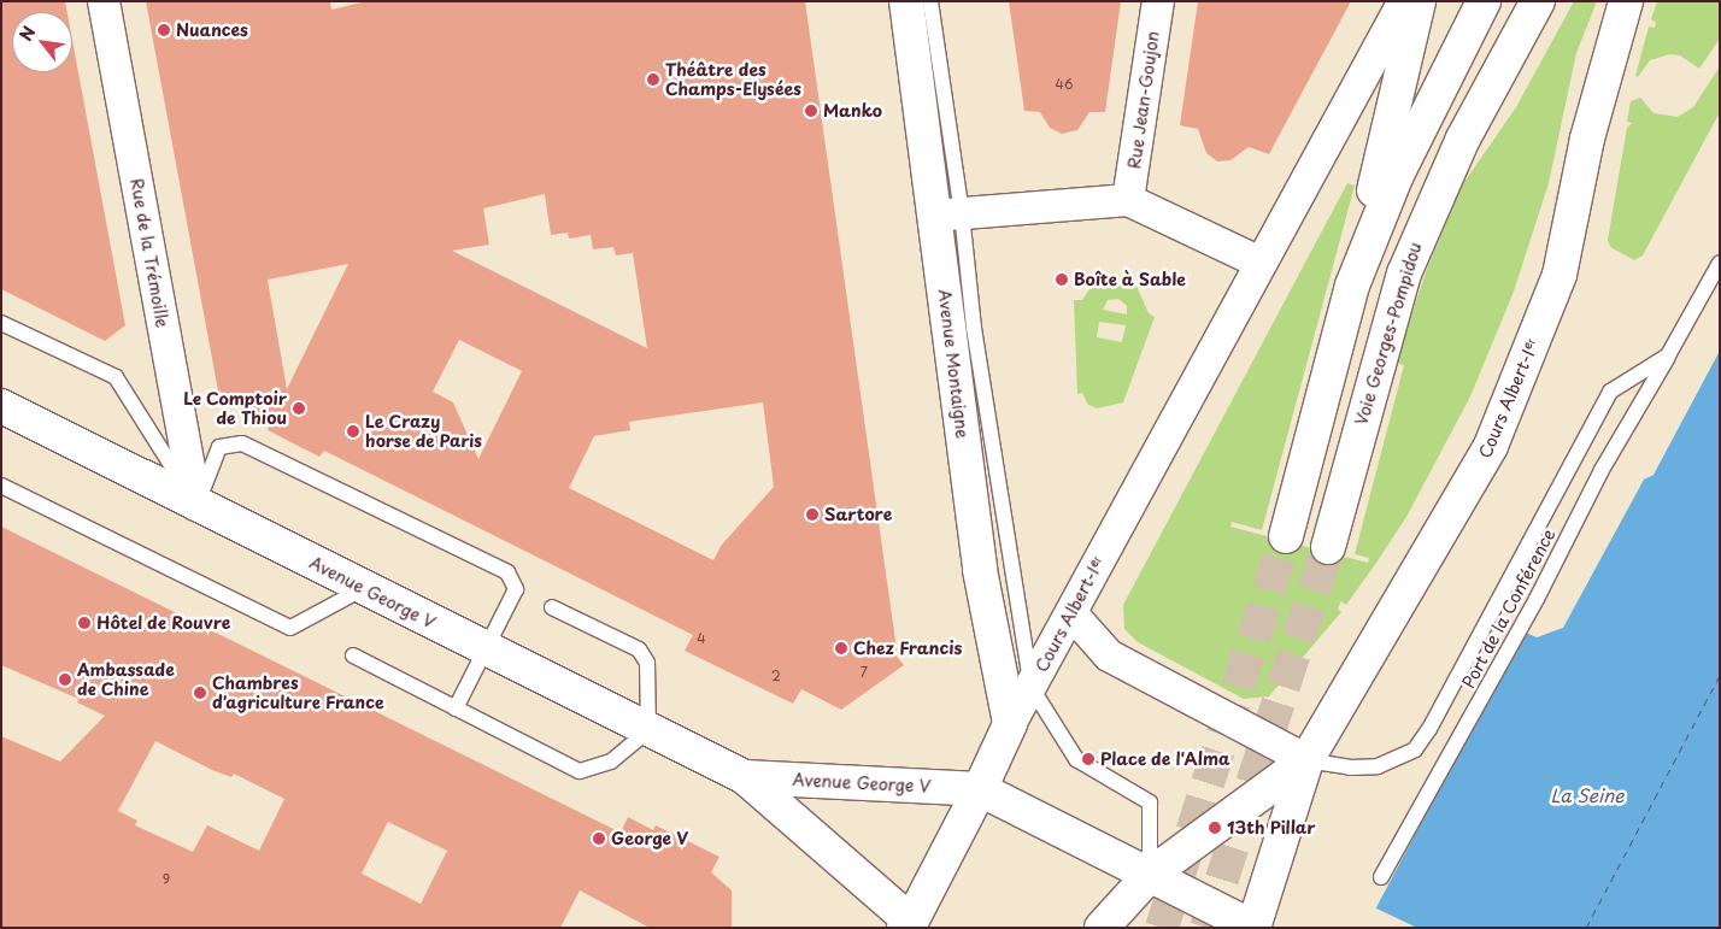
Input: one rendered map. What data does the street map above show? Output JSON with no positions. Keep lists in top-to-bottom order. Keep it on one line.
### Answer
{"streets":{"main road":["Voie Georges-Pompidou","Avenue Montaigne","Cours Albert-Iᵉʳ","Avenue George V"],"street":["Rue Jean-Goujon","Rue de la Trémoille"],"lane":["Port de la Conférence"]},"crossings":[["Rue de la Trémoille","Avenue George V"],["Avenue Montaigne","Cours Albert-Iᵉʳ"],["Cours Albert-Iᵉʳ","Port de la Conférence"]],"water":["La Seine"],"places":["Nuances","Théâtre des Champs-Elysées","Manko","Boîte à Sable","Le Comptoir de Thiou","Le Crazy horse de Paris","Sartore","Hôtel de Rouvre","Chez Francis","Ambassade de Chine","Chambres d'agriculture France","Place de l'Alma","13th Pillar","George V"],"house_numbers":["46","4","7","2","9"],"north":"top left"}
